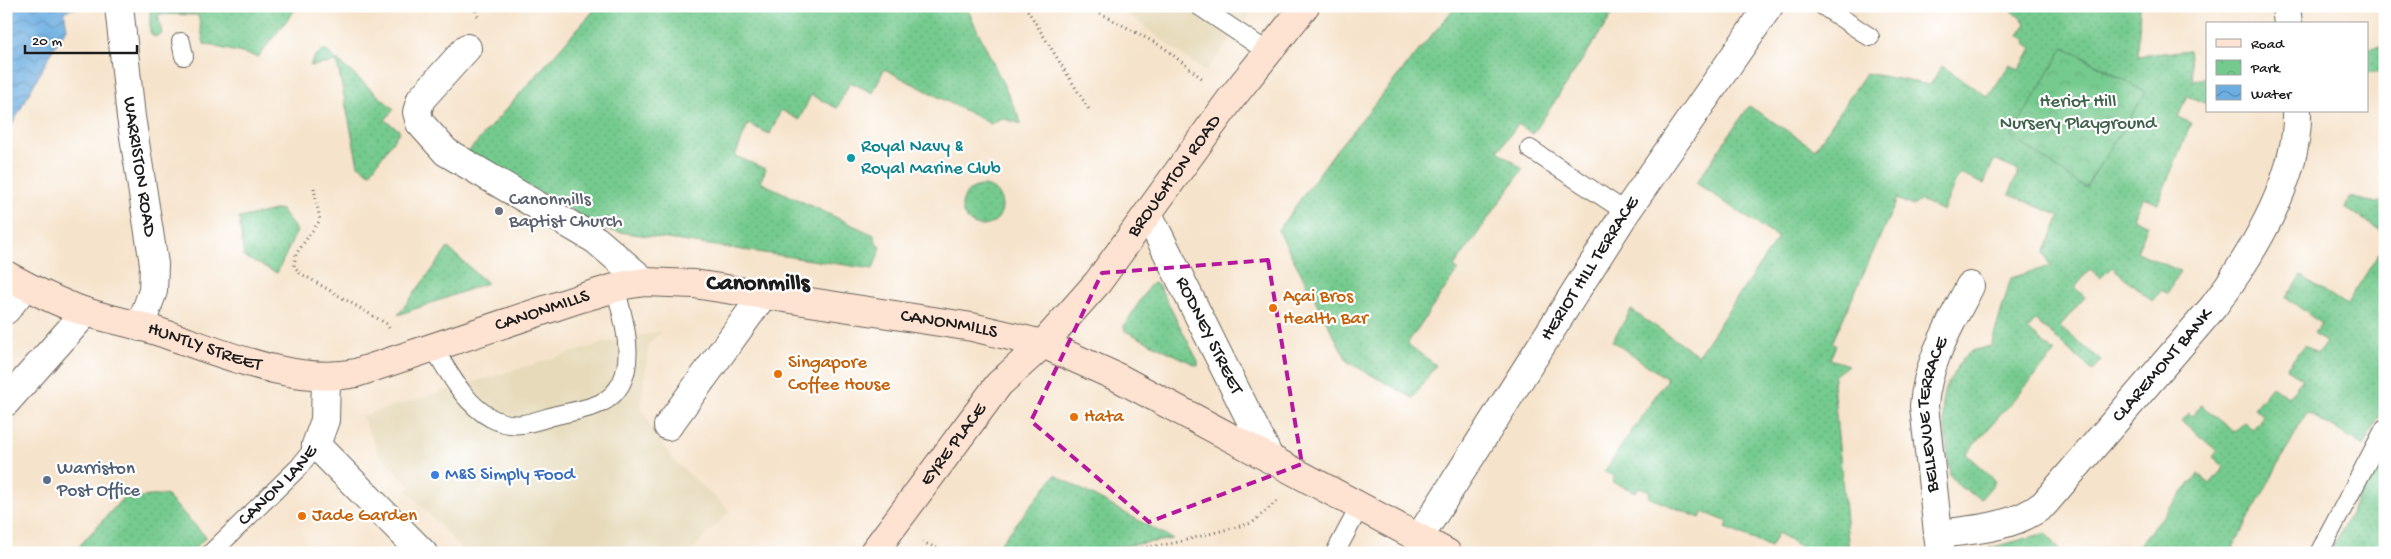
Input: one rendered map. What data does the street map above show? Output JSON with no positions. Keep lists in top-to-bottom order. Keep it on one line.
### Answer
{"streets":{"main road":["BROUGHTON ROAD","CANONMILLS","HUNTLY STREET","EYRE PLACE"],"street":["WARRISTON ROAD","HERIOT HILL TERRACE","RODNEY STREET","CLAREMONT BANK","BELLEVUE TERRACE","CANON LANE"]},"crossings":[["WARRISTON ROAD","HUNTLY STREET"],["BROUGHTON ROAD","CANONMILLS"],["BROUGHTON ROAD","RODNEY STREET"],["BROUGHTON ROAD","EYRE PLACE"],["CANONMILLS","HUNTLY STREET"],["CANONMILLS","EYRE PLACE"],["CANONMILLS","CANON LANE"],["HUNTLY STREET","CANON LANE"],["CLAREMONT BANK","BELLEVUE TERRACE"]],"districts":["Canonmills"],"parks":["Heriot Hill Nursery Playground"],"places":["Royal Navy & Royal Marine Club","Canonmills Baptist Church","Açai Bros Health Bar","Singapore Coffee House","Hata","M&S Simply Food","Warriston Post Office","Jade Garden"],"legend":["Road","Park","Water"],"scale_bar":"20 m"}
